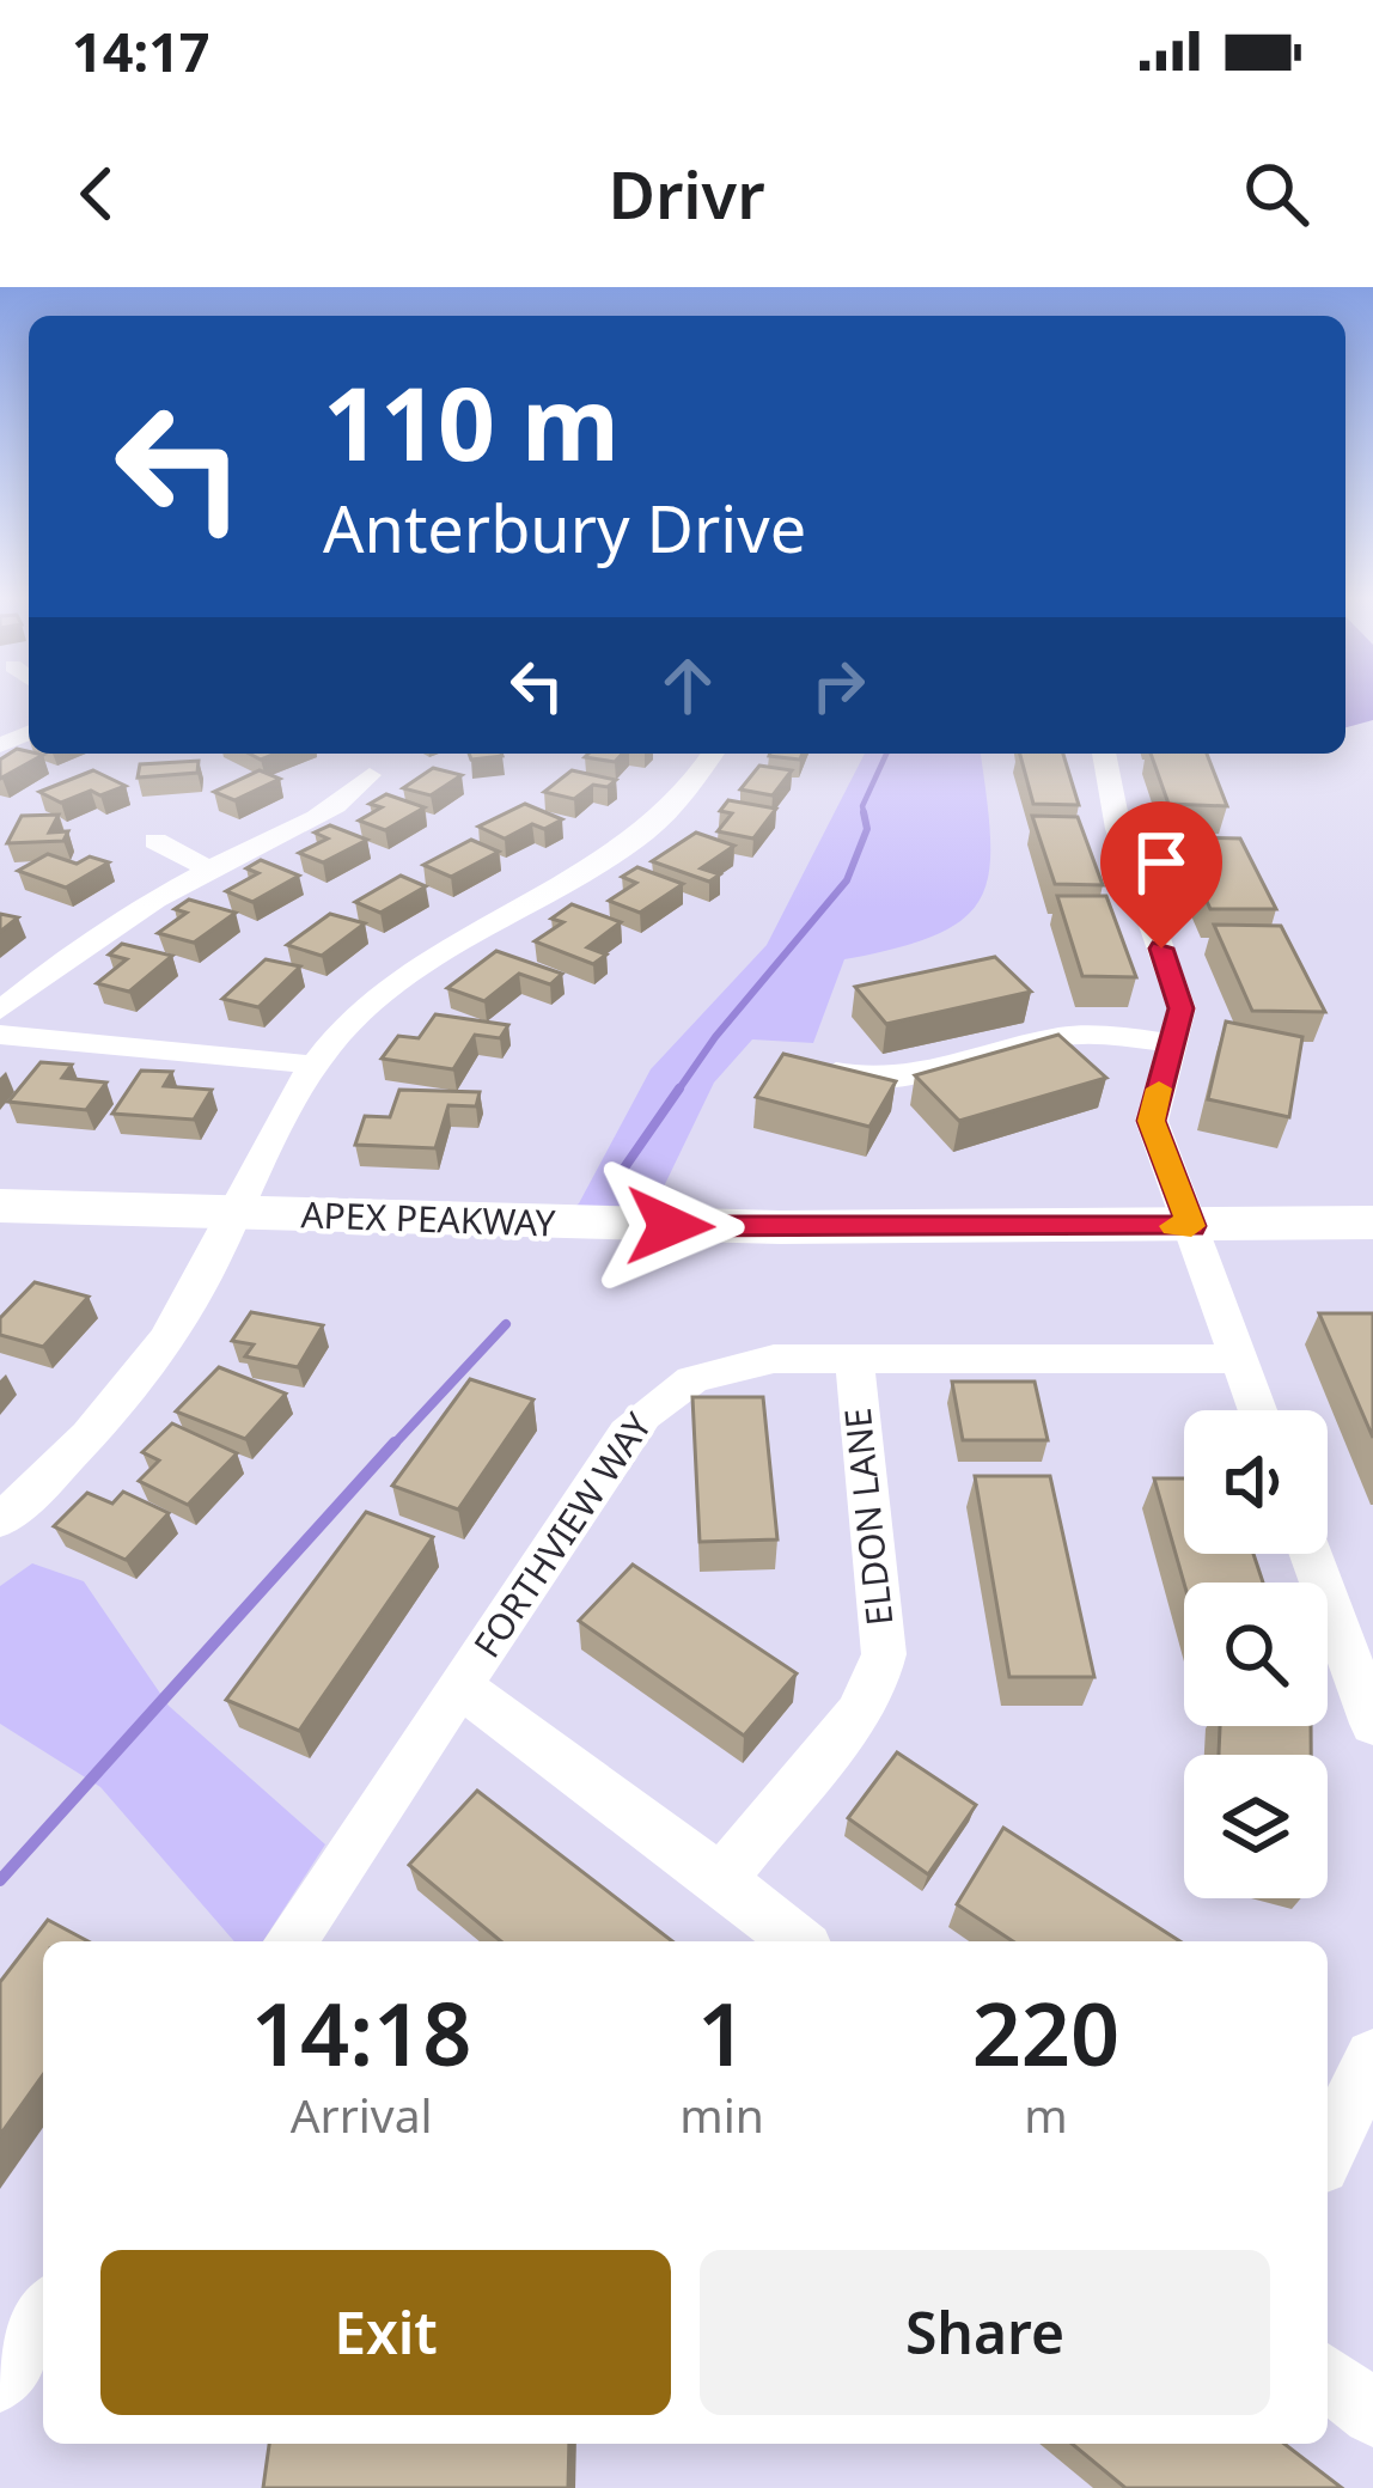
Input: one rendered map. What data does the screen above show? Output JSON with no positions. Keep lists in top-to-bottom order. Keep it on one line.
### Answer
{"streets":{"main road":["APEX PEAKWAY"],"street":["ELDON LANE","FORTHVIEW WAY"]},"crossings":[["ELDON LANE","FORTHVIEW WAY"]],"page":{"status":"14:17","header":"Drivr","turn":["110 m","Anterbury Drive"],"eta":["14:18","Arrival","1","min","220","m"],"buttons":["Exit","Share"]}}
